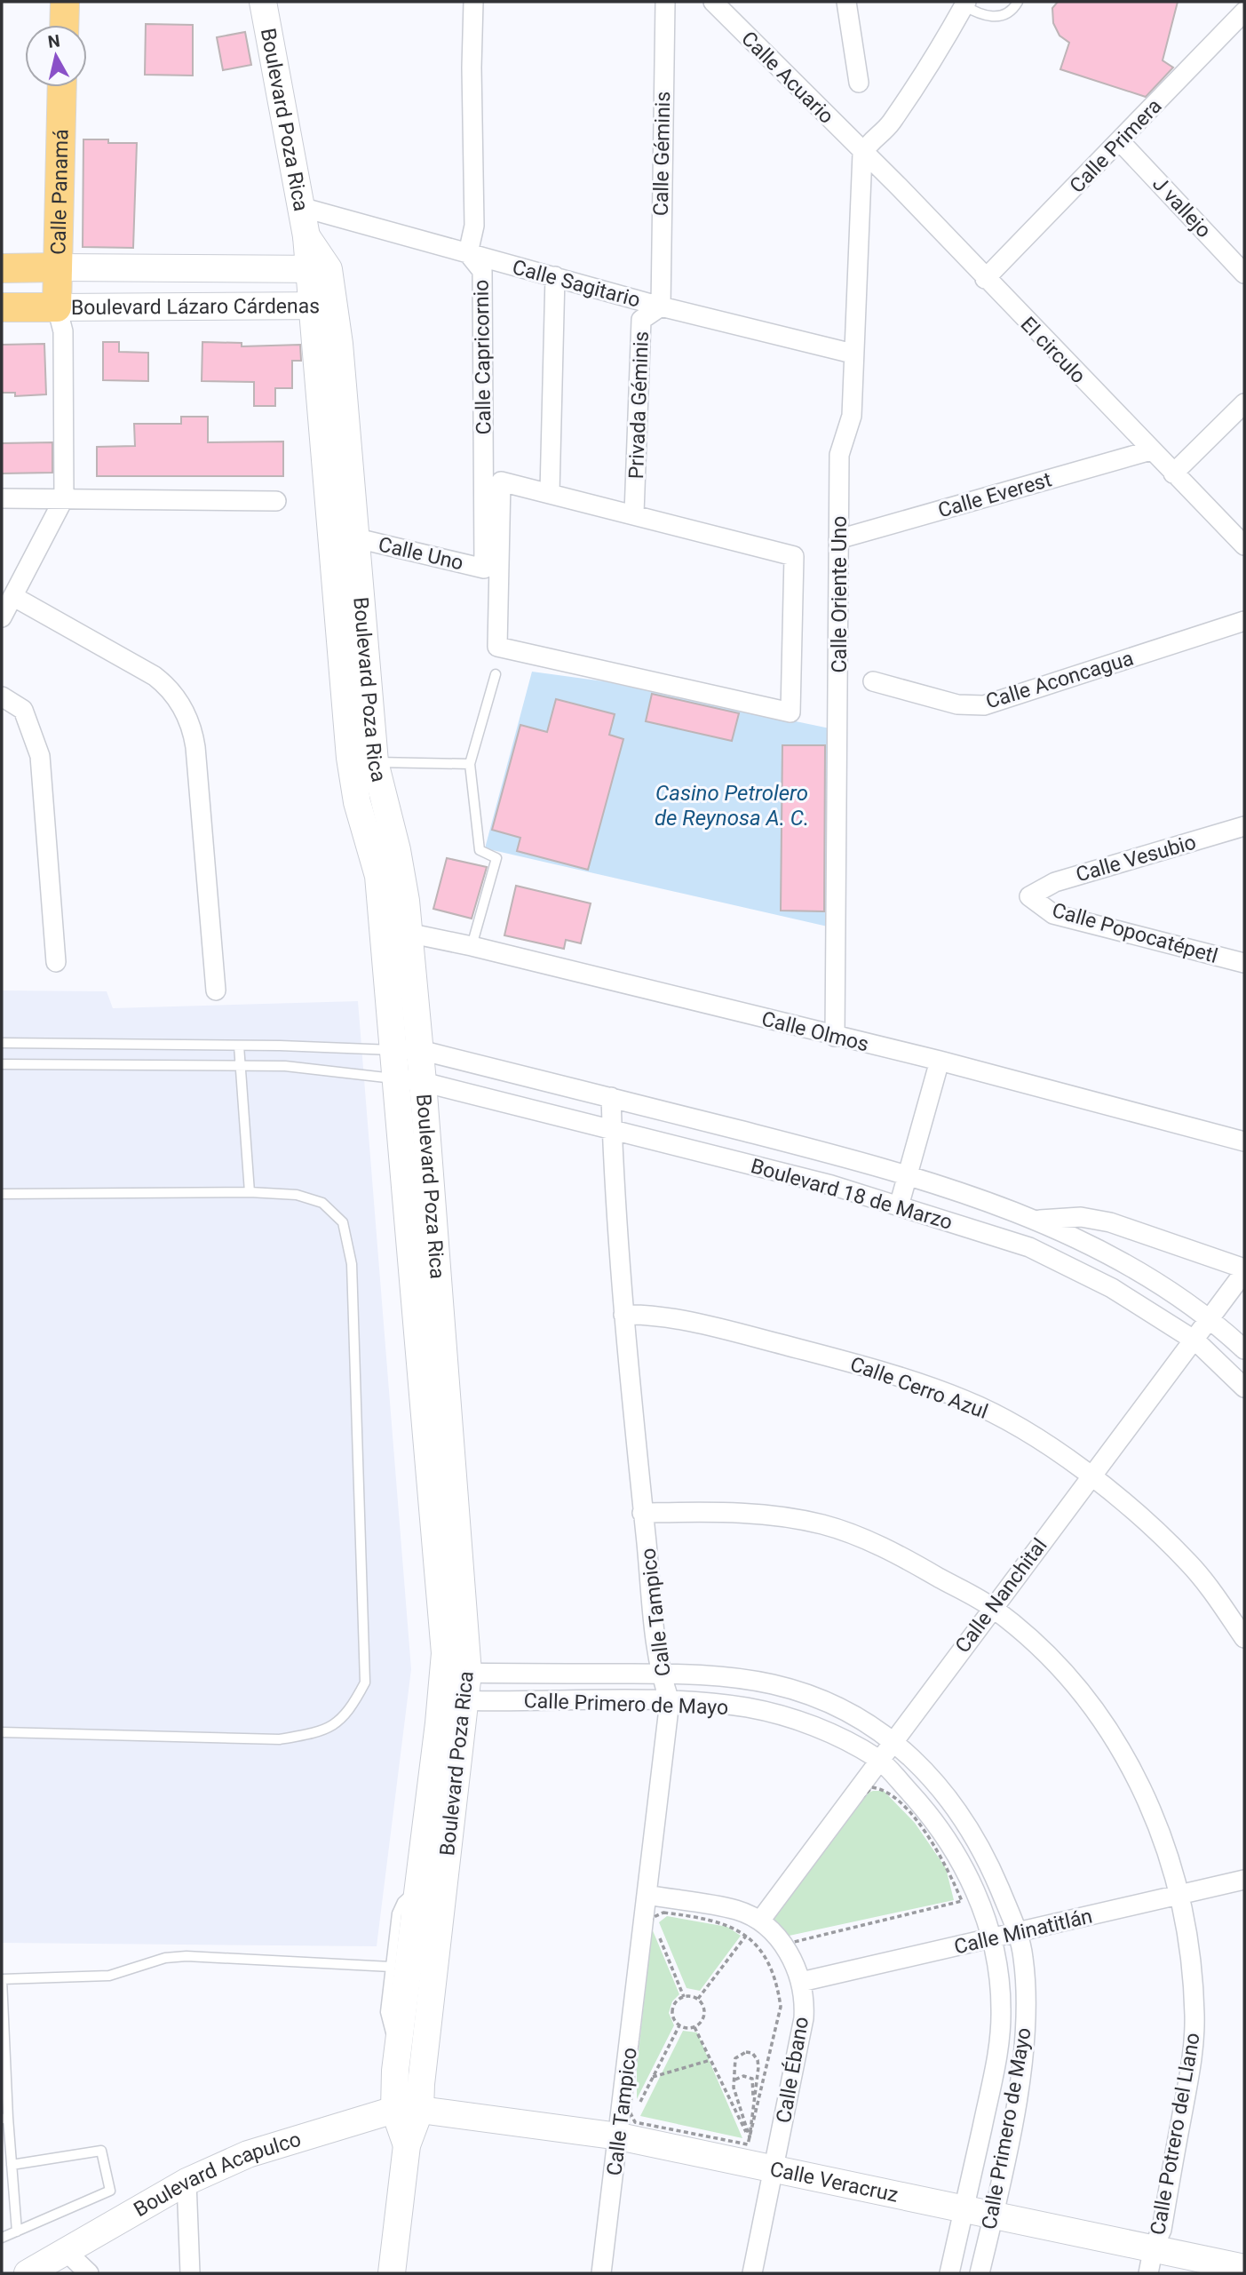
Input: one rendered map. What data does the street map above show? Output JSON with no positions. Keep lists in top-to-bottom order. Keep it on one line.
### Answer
{"streets":{"main road":["Boulevard Poza Rica","Calle Panamá","Boulevard Lázaro Cárdenas","Boulevard Acapulco","Calle Veracruz"],"street":["Calle Acuario","Calle Primera","Calle Géminis","J vallejo","Calle Sagitario","El circulo","Calle Capricornio","Privada Géminis","Calle Everest","Calle Uno","Calle Oriente Uno","Calle Aconcagua","Calle Vesubio","Calle Popocatépetl","Calle Olmos","Boulevard 18 de Marzo","Calle Cerro Azul","Calle Nanchital","Calle Tampico","Calle Primero de Mayo","Calle Minatitlán","Calle Ébano","Calle Potrero del Llano"]},"crossings":[["Calle Acuario","El circulo"],["Calle Acuario","Calle Oriente Uno"],["Boulevard Poza Rica","Calle Sagitario"],["Boulevard Poza Rica","Boulevard Lázaro Cárdenas"],["Boulevard Poza Rica","Calle Uno"],["Boulevard Poza Rica","Calle Olmos"],["Boulevard Poza Rica","Boulevard 18 de Marzo"],["Boulevard Poza Rica","Calle Primero de Mayo"],["Boulevard Poza Rica","Boulevard Acapulco"],["Boulevard Poza Rica","Calle Veracruz"],["Calle Primera","J vallejo"],["Calle Primera","El circulo"],["Calle Géminis","Calle Sagitario"],["Calle Géminis","Privada Géminis"],["Calle Panamá","Boulevard Lázaro Cárdenas"],["Calle Sagitario","Calle Capricornio"],["Calle Sagitario","Privada Géminis"],["Calle Sagitario","Calle Oriente Uno"],["El circulo","Calle Everest"],["El circulo","Calle Oriente Uno"],["Calle Capricornio","Calle Uno"],["Calle Everest","Calle Oriente Uno"],["Calle Oriente Uno","Calle Olmos"],["Calle Vesubio","Calle Popocatépetl"],["Boulevard 18 de Marzo","Calle Nanchital"],["Boulevard 18 de Marzo","Calle Tampico"],["Calle Cerro Azul","Calle Nanchital"],["Calle Cerro Azul","Calle Tampico"],["Calle Nanchital","Calle Primero de Mayo"],["Calle Nanchital","Calle Ébano"],["Calle Nanchital","Calle Potrero del Llano"],["Calle Tampico","Calle Primero de Mayo"],["Calle Tampico","Calle Ébano"],["Calle Tampico","Calle Potrero del Llano"],["Calle Tampico","Calle Veracruz"],["Calle Primero de Mayo","Calle Minatitlán"],["Calle Primero de Mayo","Calle Veracruz"],["Calle Minatitlán","Calle Ébano"],["Calle Minatitlán","Calle Potrero del Llano"],["Calle Ébano","Calle Veracruz"],["Calle Potrero del Llano","Calle Veracruz"],["Boulevard Acapulco","Calle Veracruz"]],"water":["Casino Petrolero de Reynosa A. C."],"north":"top"}
